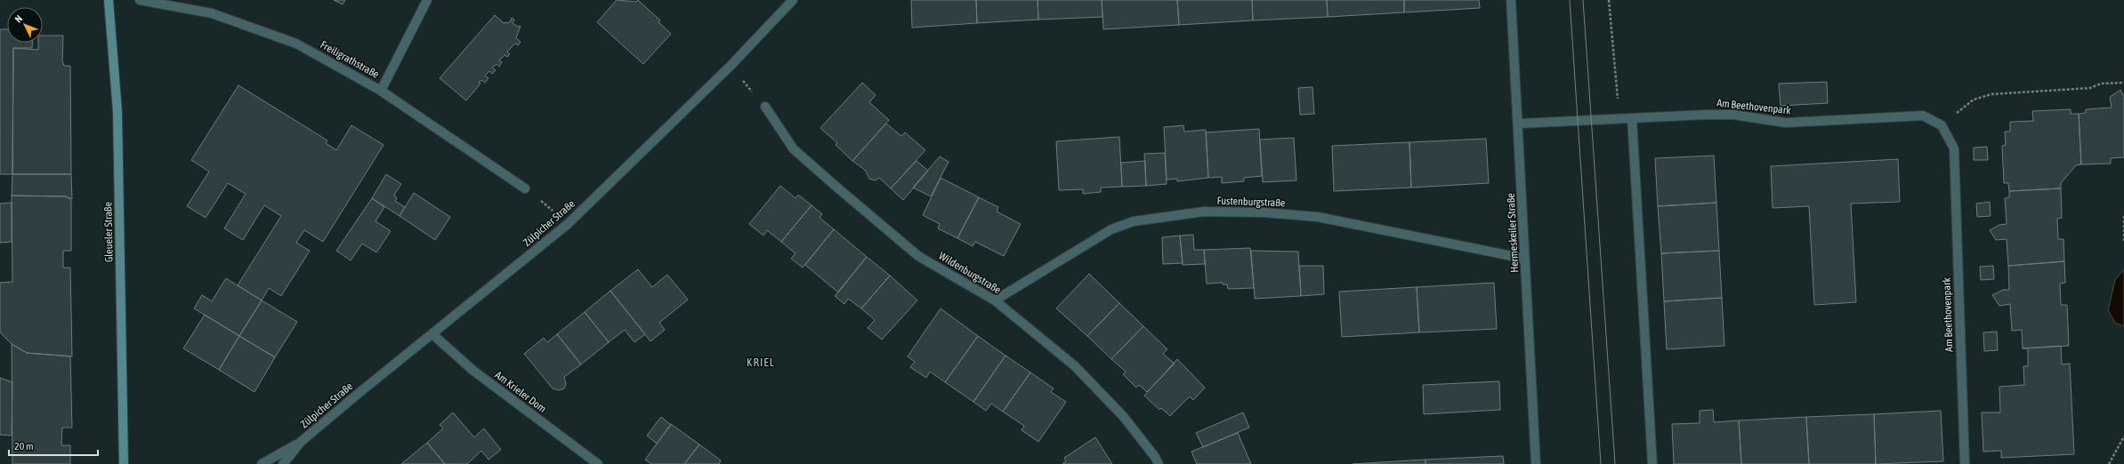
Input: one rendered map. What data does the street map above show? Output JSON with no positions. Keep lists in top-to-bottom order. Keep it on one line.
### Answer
{"streets":{"main road":["Gleueler Straße"],"street":["Freiligrathstraße","Am Beethovenpark","Fustenburgstraße","Zülpicher Straße","Hermeskeiler Straße","Wildenburgstraße","Am Krieler Dom"]},"crossings":[["Am Beethovenpark","Hermeskeiler Straße"],["Fustenburgstraße","Hermeskeiler Straße"],["Fustenburgstraße","Wildenburgstraße"],["Zülpicher Straße","Am Krieler Dom"]],"districts":["KRIEL"],"scale_bar":"20 m","north":"top left"}
